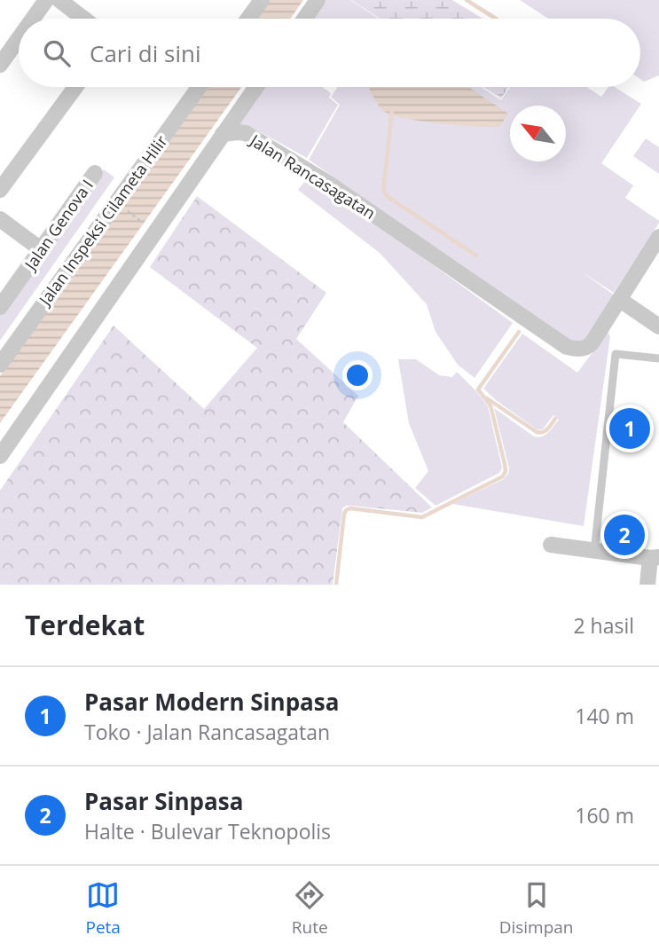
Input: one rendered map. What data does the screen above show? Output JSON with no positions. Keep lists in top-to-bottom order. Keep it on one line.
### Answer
{"streets":{"street":["Jalan Rancasagatan","Jalan Inspeksi Cilameta Hilir","Jalan Genova I"]},"north":"top left","page":{"search":"Cari di sini","pins":["1","2"],"heading":["Terdekat","2 hasil"],"list":[{"mark":"1","name":"Pasar Modern Sinpasa","note":"Toko · Jalan Rancasagatan","value":"140 m"},{"mark":"2","name":"Pasar Sinpasa","note":"Halte · Bulevar Teknopolis","value":"160 m"}],"nav":["Peta","Rute","Disimpan"]}}
